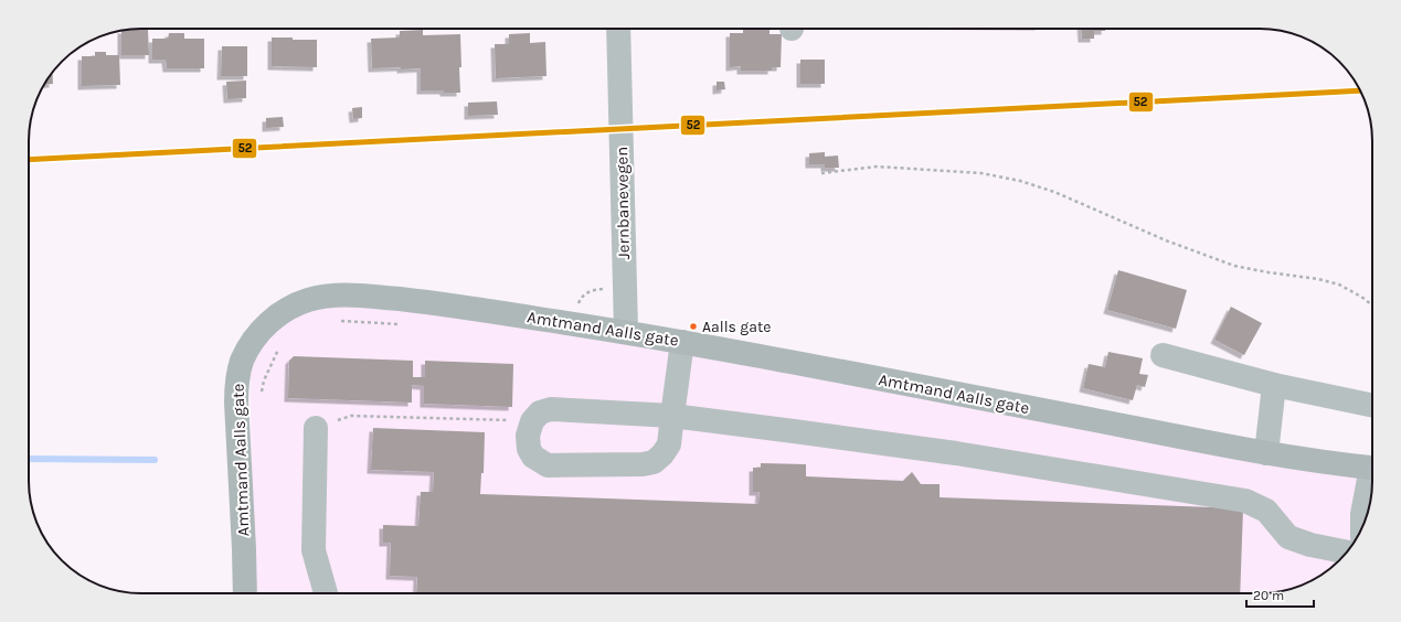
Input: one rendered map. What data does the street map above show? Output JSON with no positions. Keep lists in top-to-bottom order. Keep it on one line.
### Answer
{"streets":{"main road":["Amtmand Aalls gate"],"street":["Jernbanevegen"]},"crossings":[["Jernbanevegen","Amtmand Aalls gate"]],"places":["Aalls gate"],"lines":["transit line 52"],"scale_bar":"20 m"}
